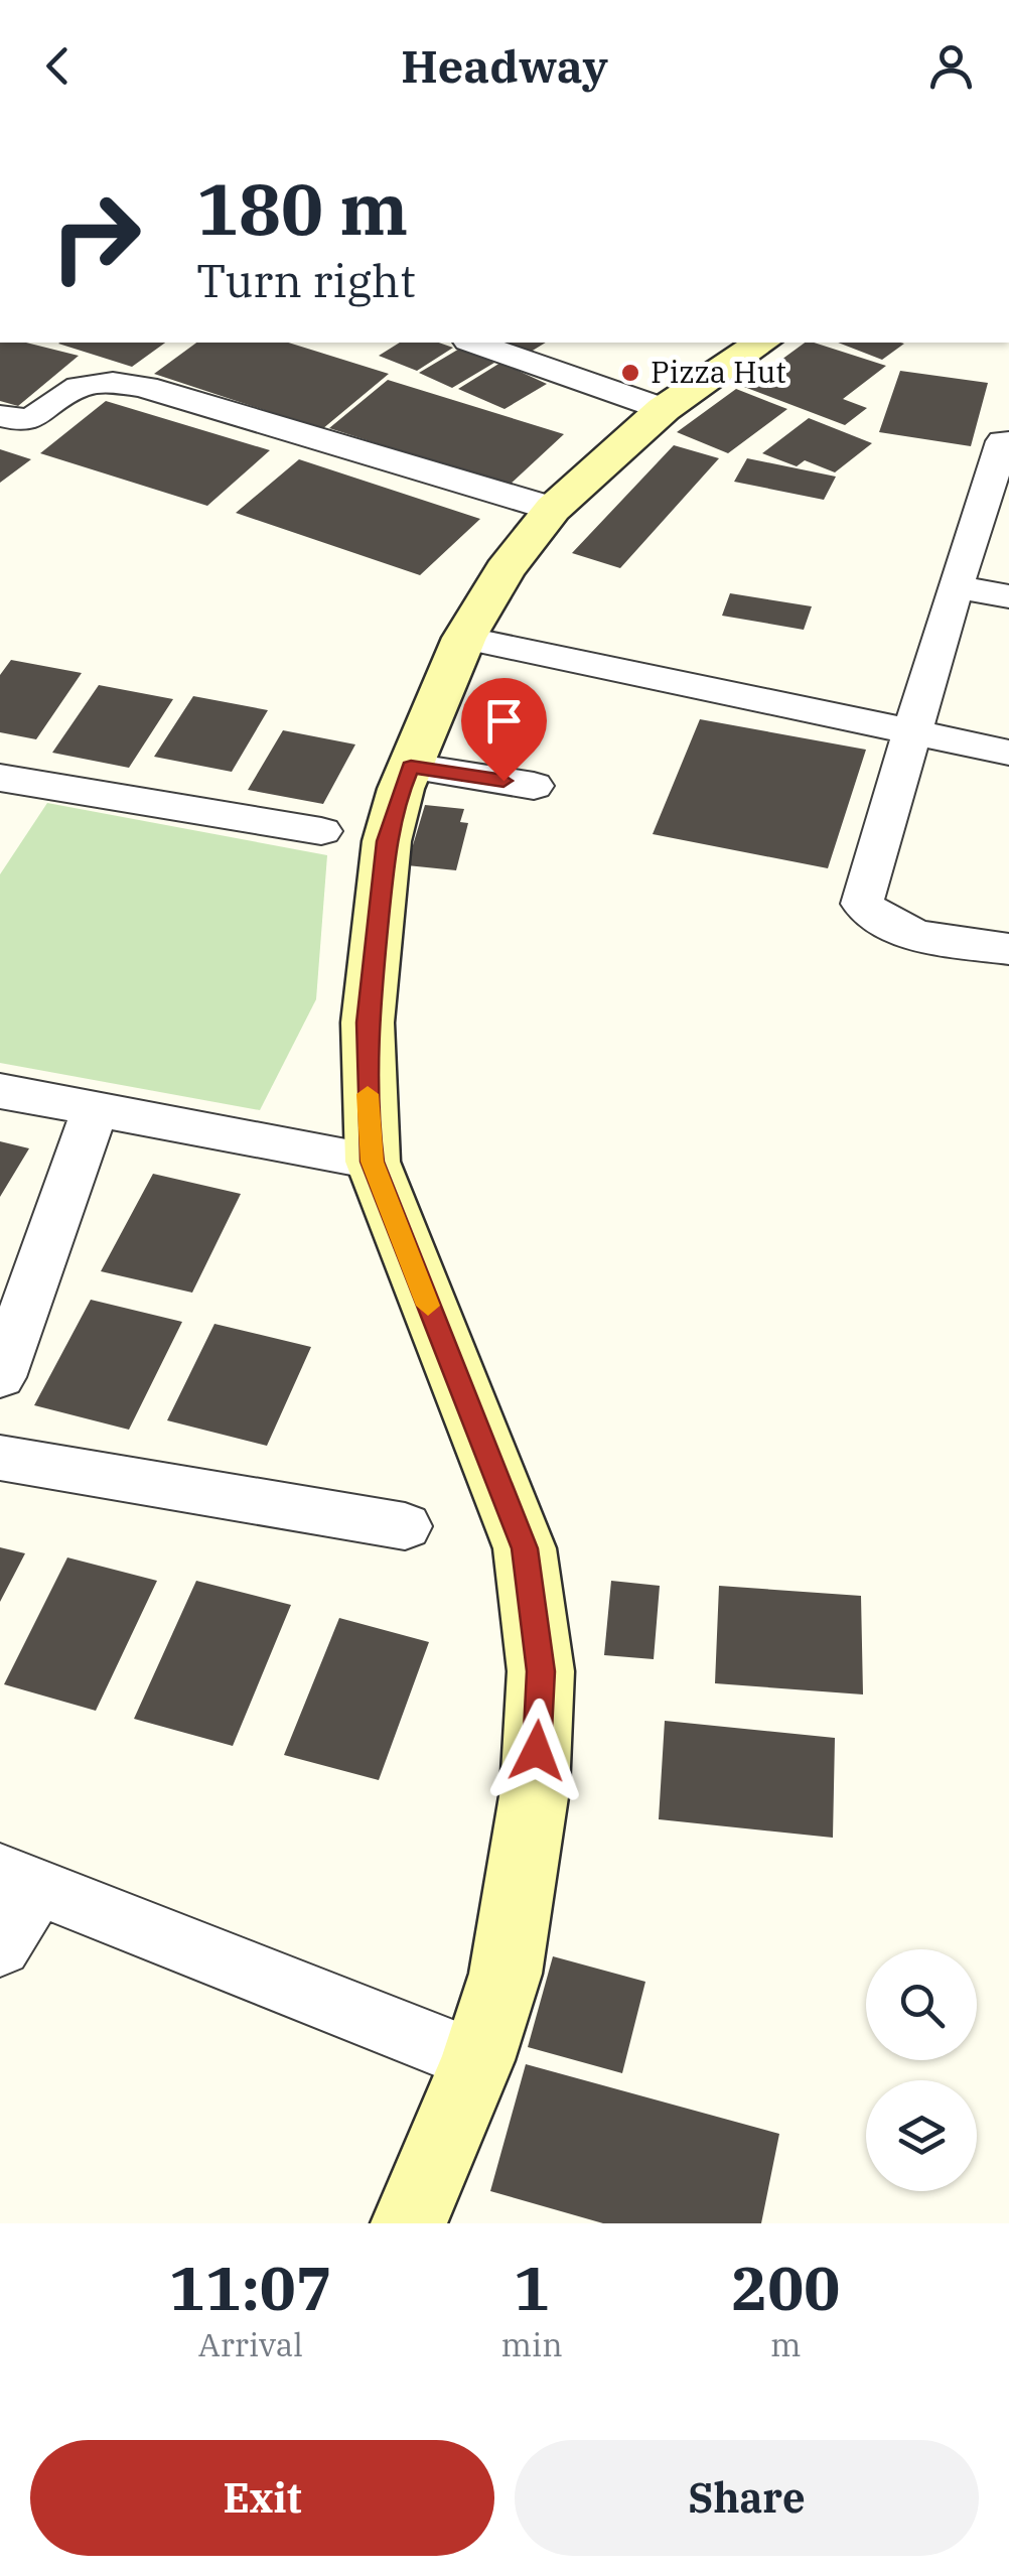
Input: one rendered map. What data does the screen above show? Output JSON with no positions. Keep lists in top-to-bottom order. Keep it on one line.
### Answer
{"places":["Pizza Hut"],"page":{"header":"Headway","turn":["180 m","Turn right"],"eta":["11:07","Arrival","1","min","200","m"],"buttons":["Exit","Share"]}}
